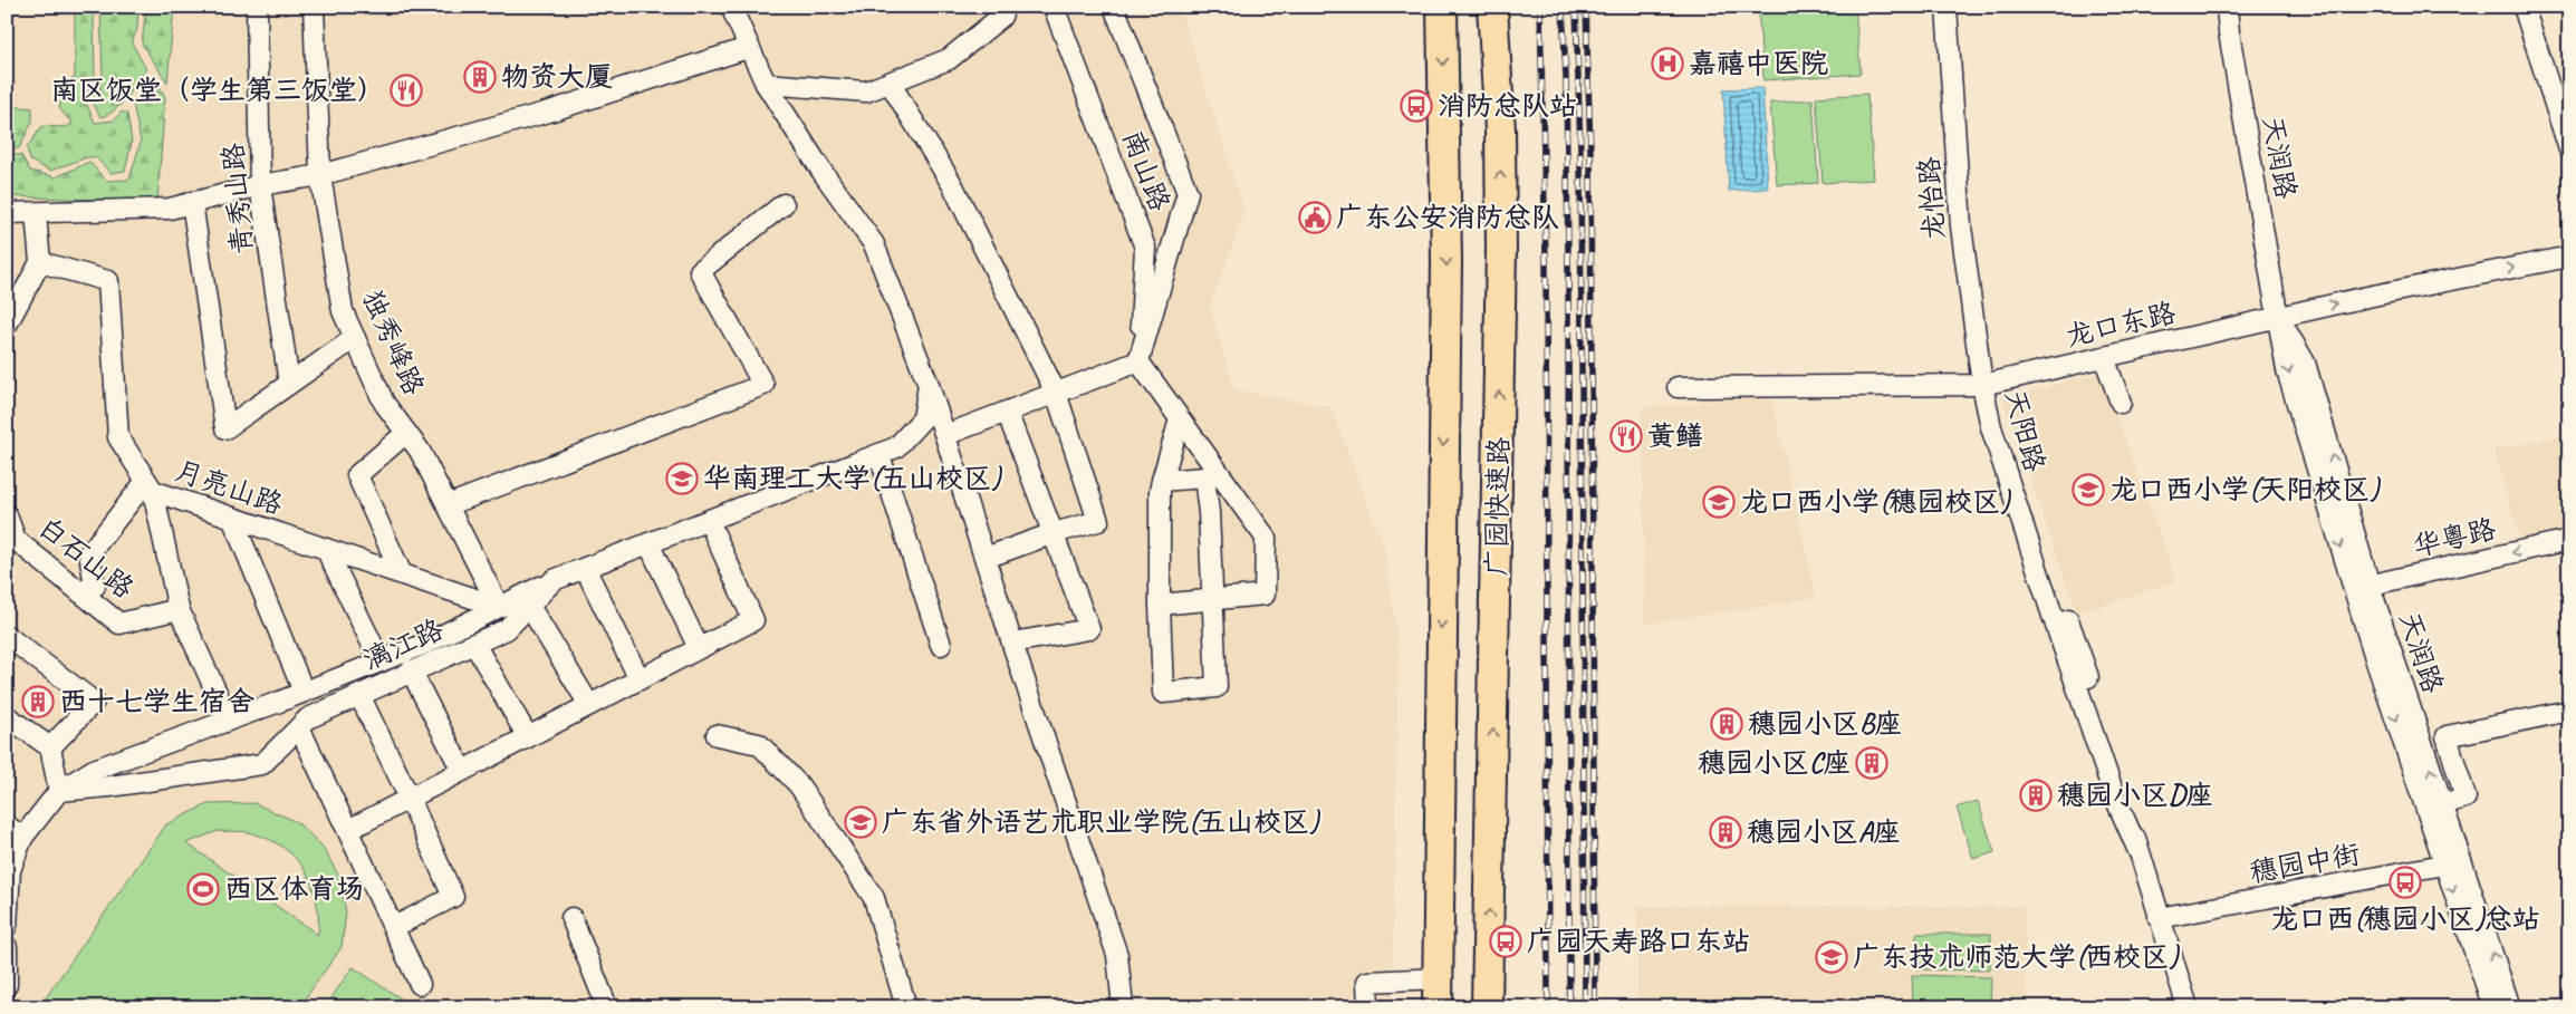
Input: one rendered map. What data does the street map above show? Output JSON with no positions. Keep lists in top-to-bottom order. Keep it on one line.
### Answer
{"streets":{"highway":["广园快速路"],"street":["天润路","南山路","青秀山路","龙怡路","龙口东路","独秀峰路","天阳路","月亮山路","华粤路","白石山路","漓江路","穗园中街"]},"crossings":[["天润路","龙口东路"],["天润路","华粤路"],["天润路","穗园中街"],["龙怡路","龙口东路"],["龙怡路","天阳路"],["龙口东路","天阳路"],["独秀峰路","月亮山路"],["天阳路","穗园中街"]],"one_way":["华粤路"],"places":{"hospital":["嘉禧中医院"],"building":["物资大厦","西十七学生宿舍","穗园小区B座","穗园小区C座","穗园小区D座","穗园小区A座"],"restaurant":["南区饭堂（学生第三饭堂）","黄鳝"],"bus stop":["消防总队站","龙口西(穗园小区)总站","广园天寿路口东站"],"public building":["广东公安消防总队"],"school or university":["华南理工大学(五山校区)","龙口西小学(天阳校区)","龙口西小学(穗园校区)","广东省外语艺术职业学院(五山校区)","广东技术师范大学(西校区)"],"sports":["西区体育场"]}}
